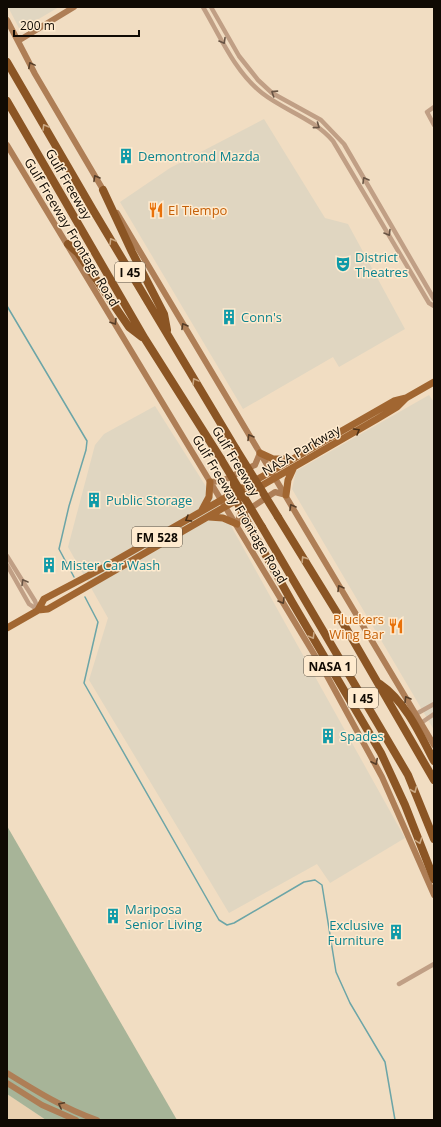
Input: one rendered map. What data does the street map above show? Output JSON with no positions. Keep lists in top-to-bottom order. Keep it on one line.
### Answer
{"streets":{"highway":["Gulf Freeway","I 45","NASA 1"],"main road":["Gulf Freeway Frontage Road","NASA Parkway","FM 528"]},"crossings":[["Gulf Freeway","NASA 1"],["Gulf Freeway Frontage Road","NASA Parkway"]],"one_way":["Gulf Freeway Frontage Road"],"places":{"building":["Demontrond Mazda","Conn's","Public Storage","Mister Car Wash","Spades","Mariposa Senior Living","Exclusive Furniture"],"restaurant":["El Tiempo","Pluckers Wing Bar"],"theatre":["District Theatres"]},"scale_bar":"200 m"}
